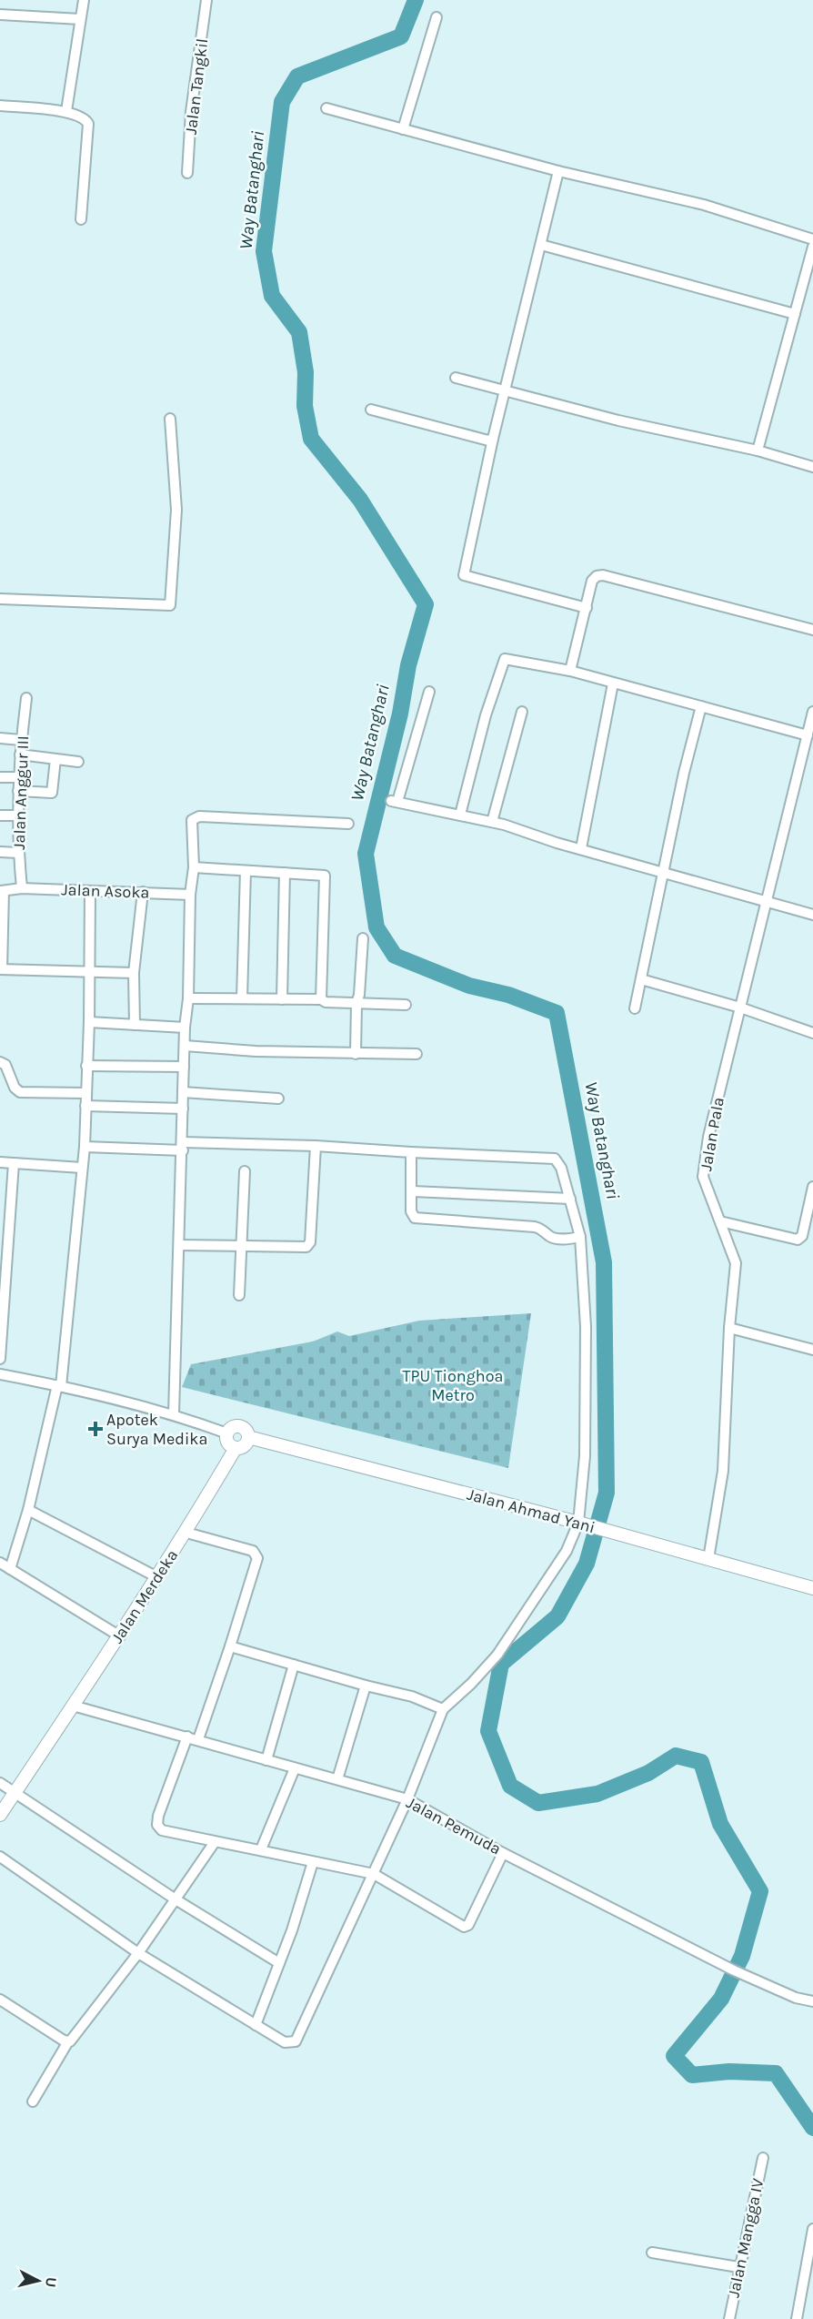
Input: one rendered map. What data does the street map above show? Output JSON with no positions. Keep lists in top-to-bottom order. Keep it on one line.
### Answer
{"streets":{"main road":["Jalan Ahmad Yani","Jalan Merdeka"],"street":["Jalan Tangkil","Jalan Anggur III","Jalan Asoka","Jalan Pala","Jalan Pemuda","Jalan Mangga IV"]},"crossings":[["Jalan Anggur III","Jalan Asoka"],["Jalan Pala","Jalan Ahmad Yani"],["Jalan Ahmad Yani","Jalan Merdeka"],["Jalan Merdeka","Jalan Pemuda"]],"water":["Way Batanghari"],"parks":["TPU Tionghoa Metro"],"places":{"health":["Apotek Surya Medika"]},"north":"right"}
